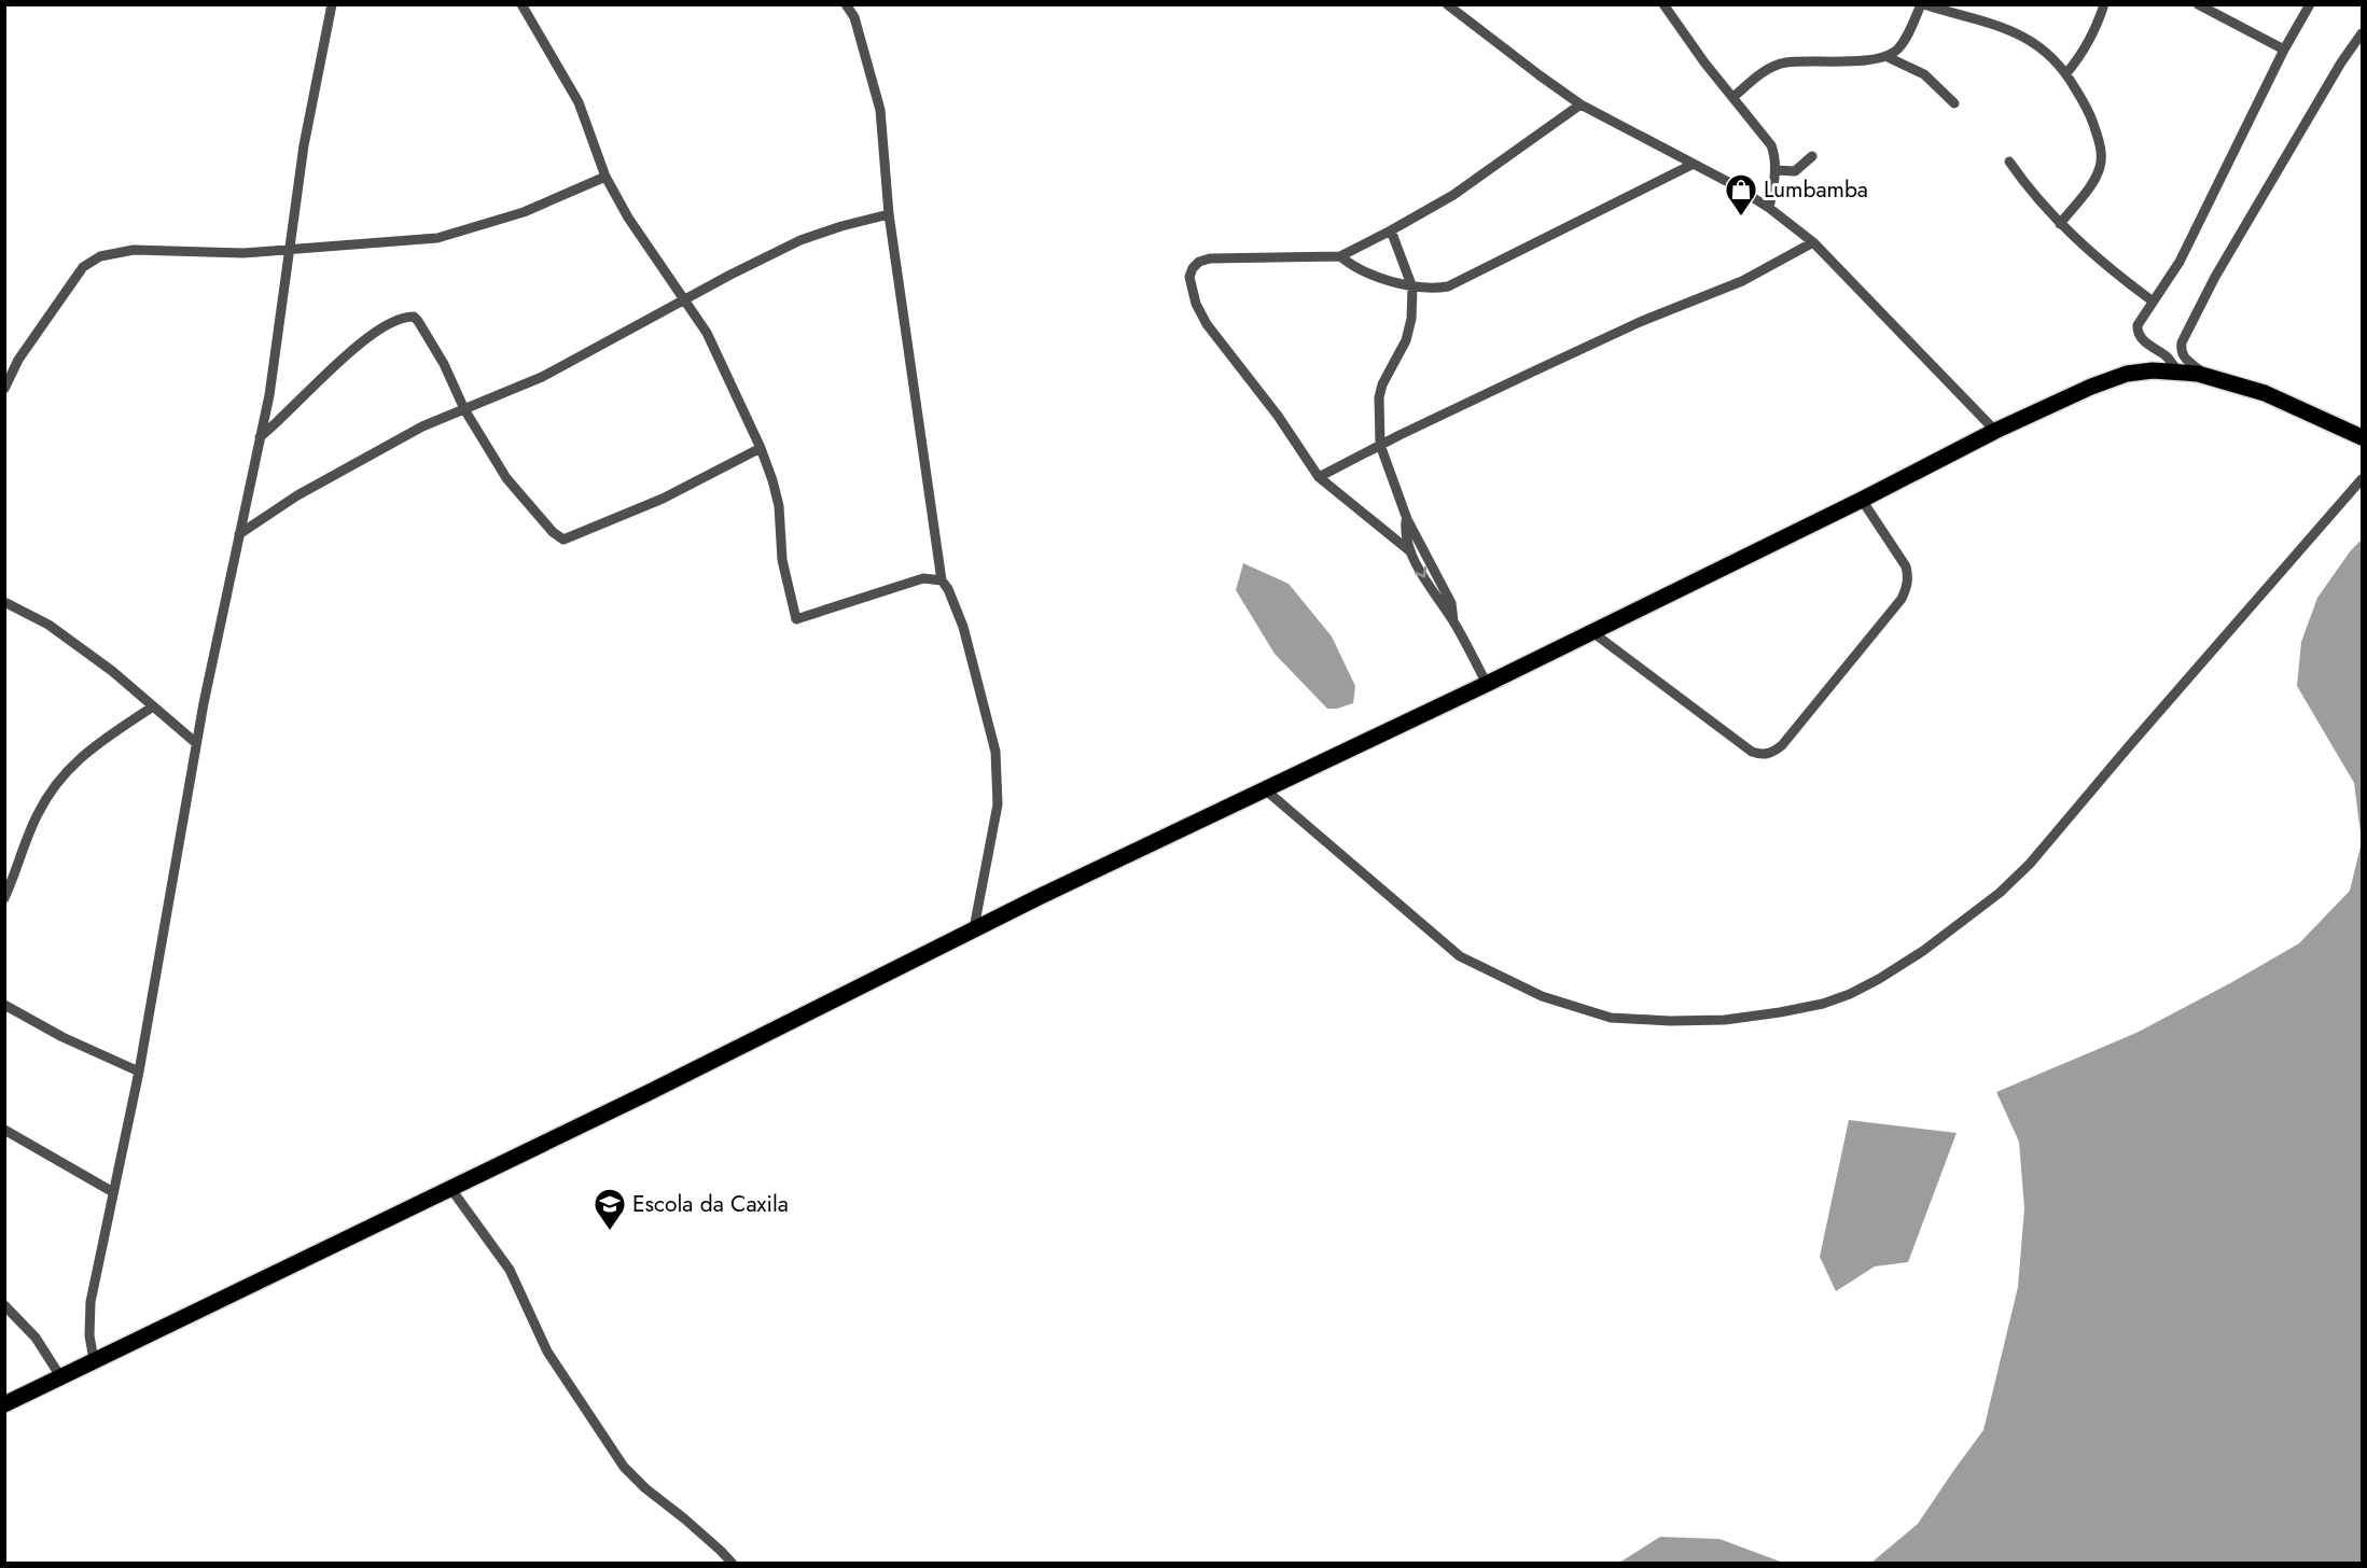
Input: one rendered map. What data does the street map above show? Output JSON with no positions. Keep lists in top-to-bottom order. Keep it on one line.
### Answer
{"places":{"shop":["Lumbamba"],"school or university":["Escola da Caxila"]}}
